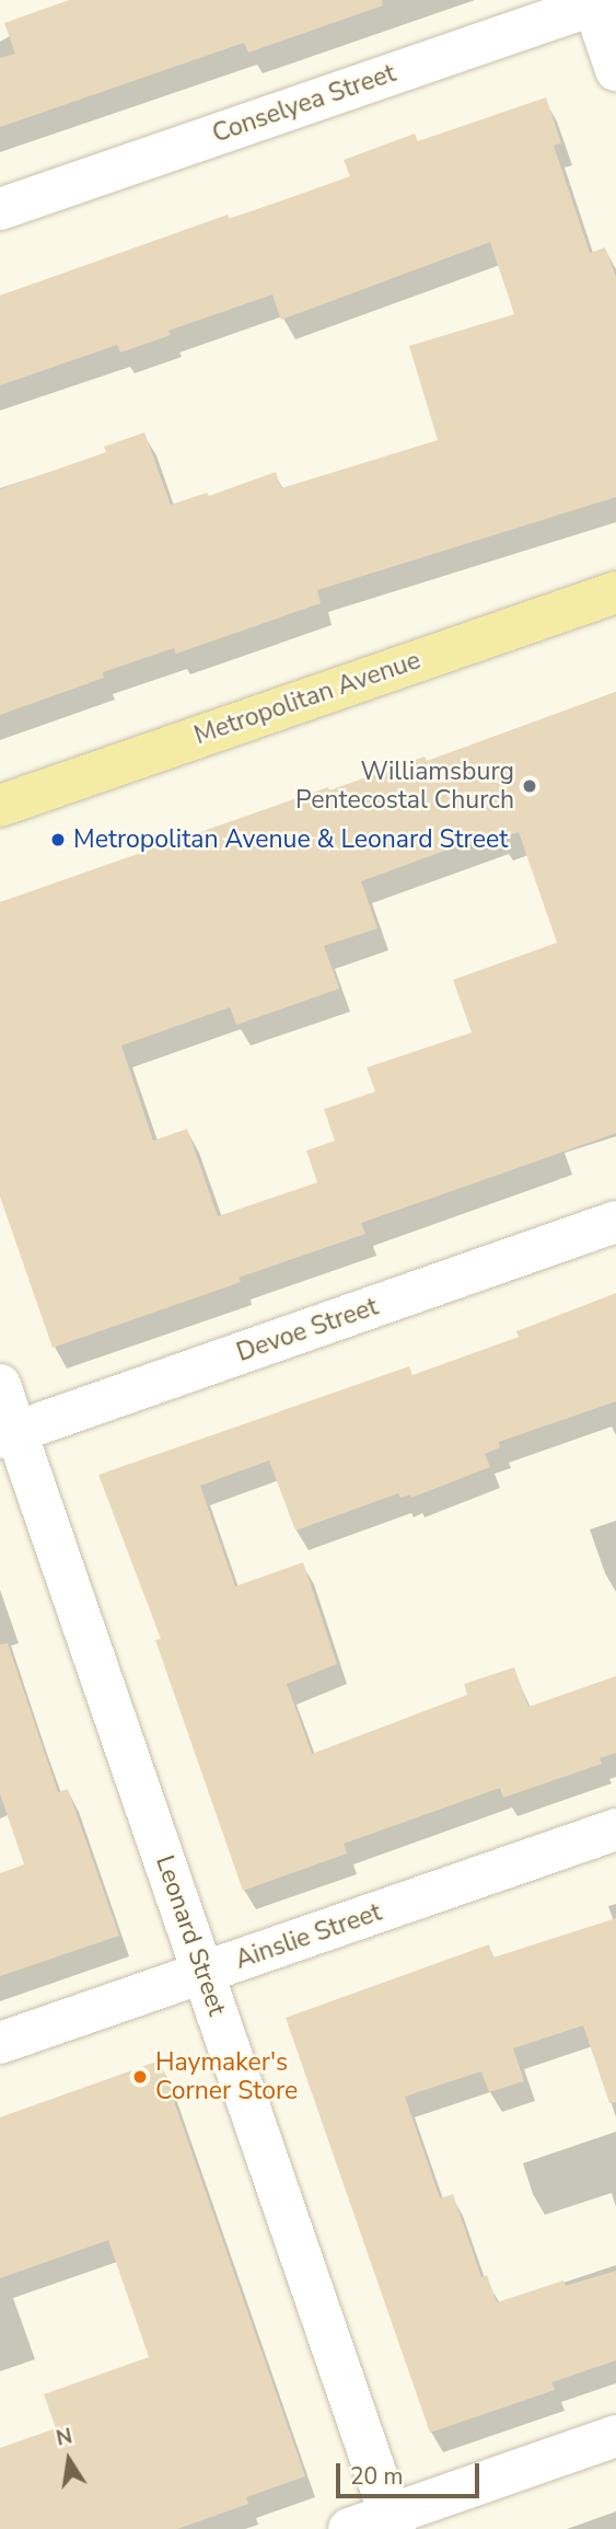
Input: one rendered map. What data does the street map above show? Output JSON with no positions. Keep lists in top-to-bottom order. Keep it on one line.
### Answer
{"streets":{"main road":["Metropolitan Avenue"],"street":["Conselyea Street","Devoe Street","Leonard Street","Ainslie Street"]},"crossings":[["Devoe Street","Leonard Street"],["Leonard Street","Ainslie Street"]],"places":["Williamsburg Pentecostal Church","Metropolitan Avenue & Leonard Street","Haymaker's Corner Store"],"scale_bar":"20 m","north":"top"}
